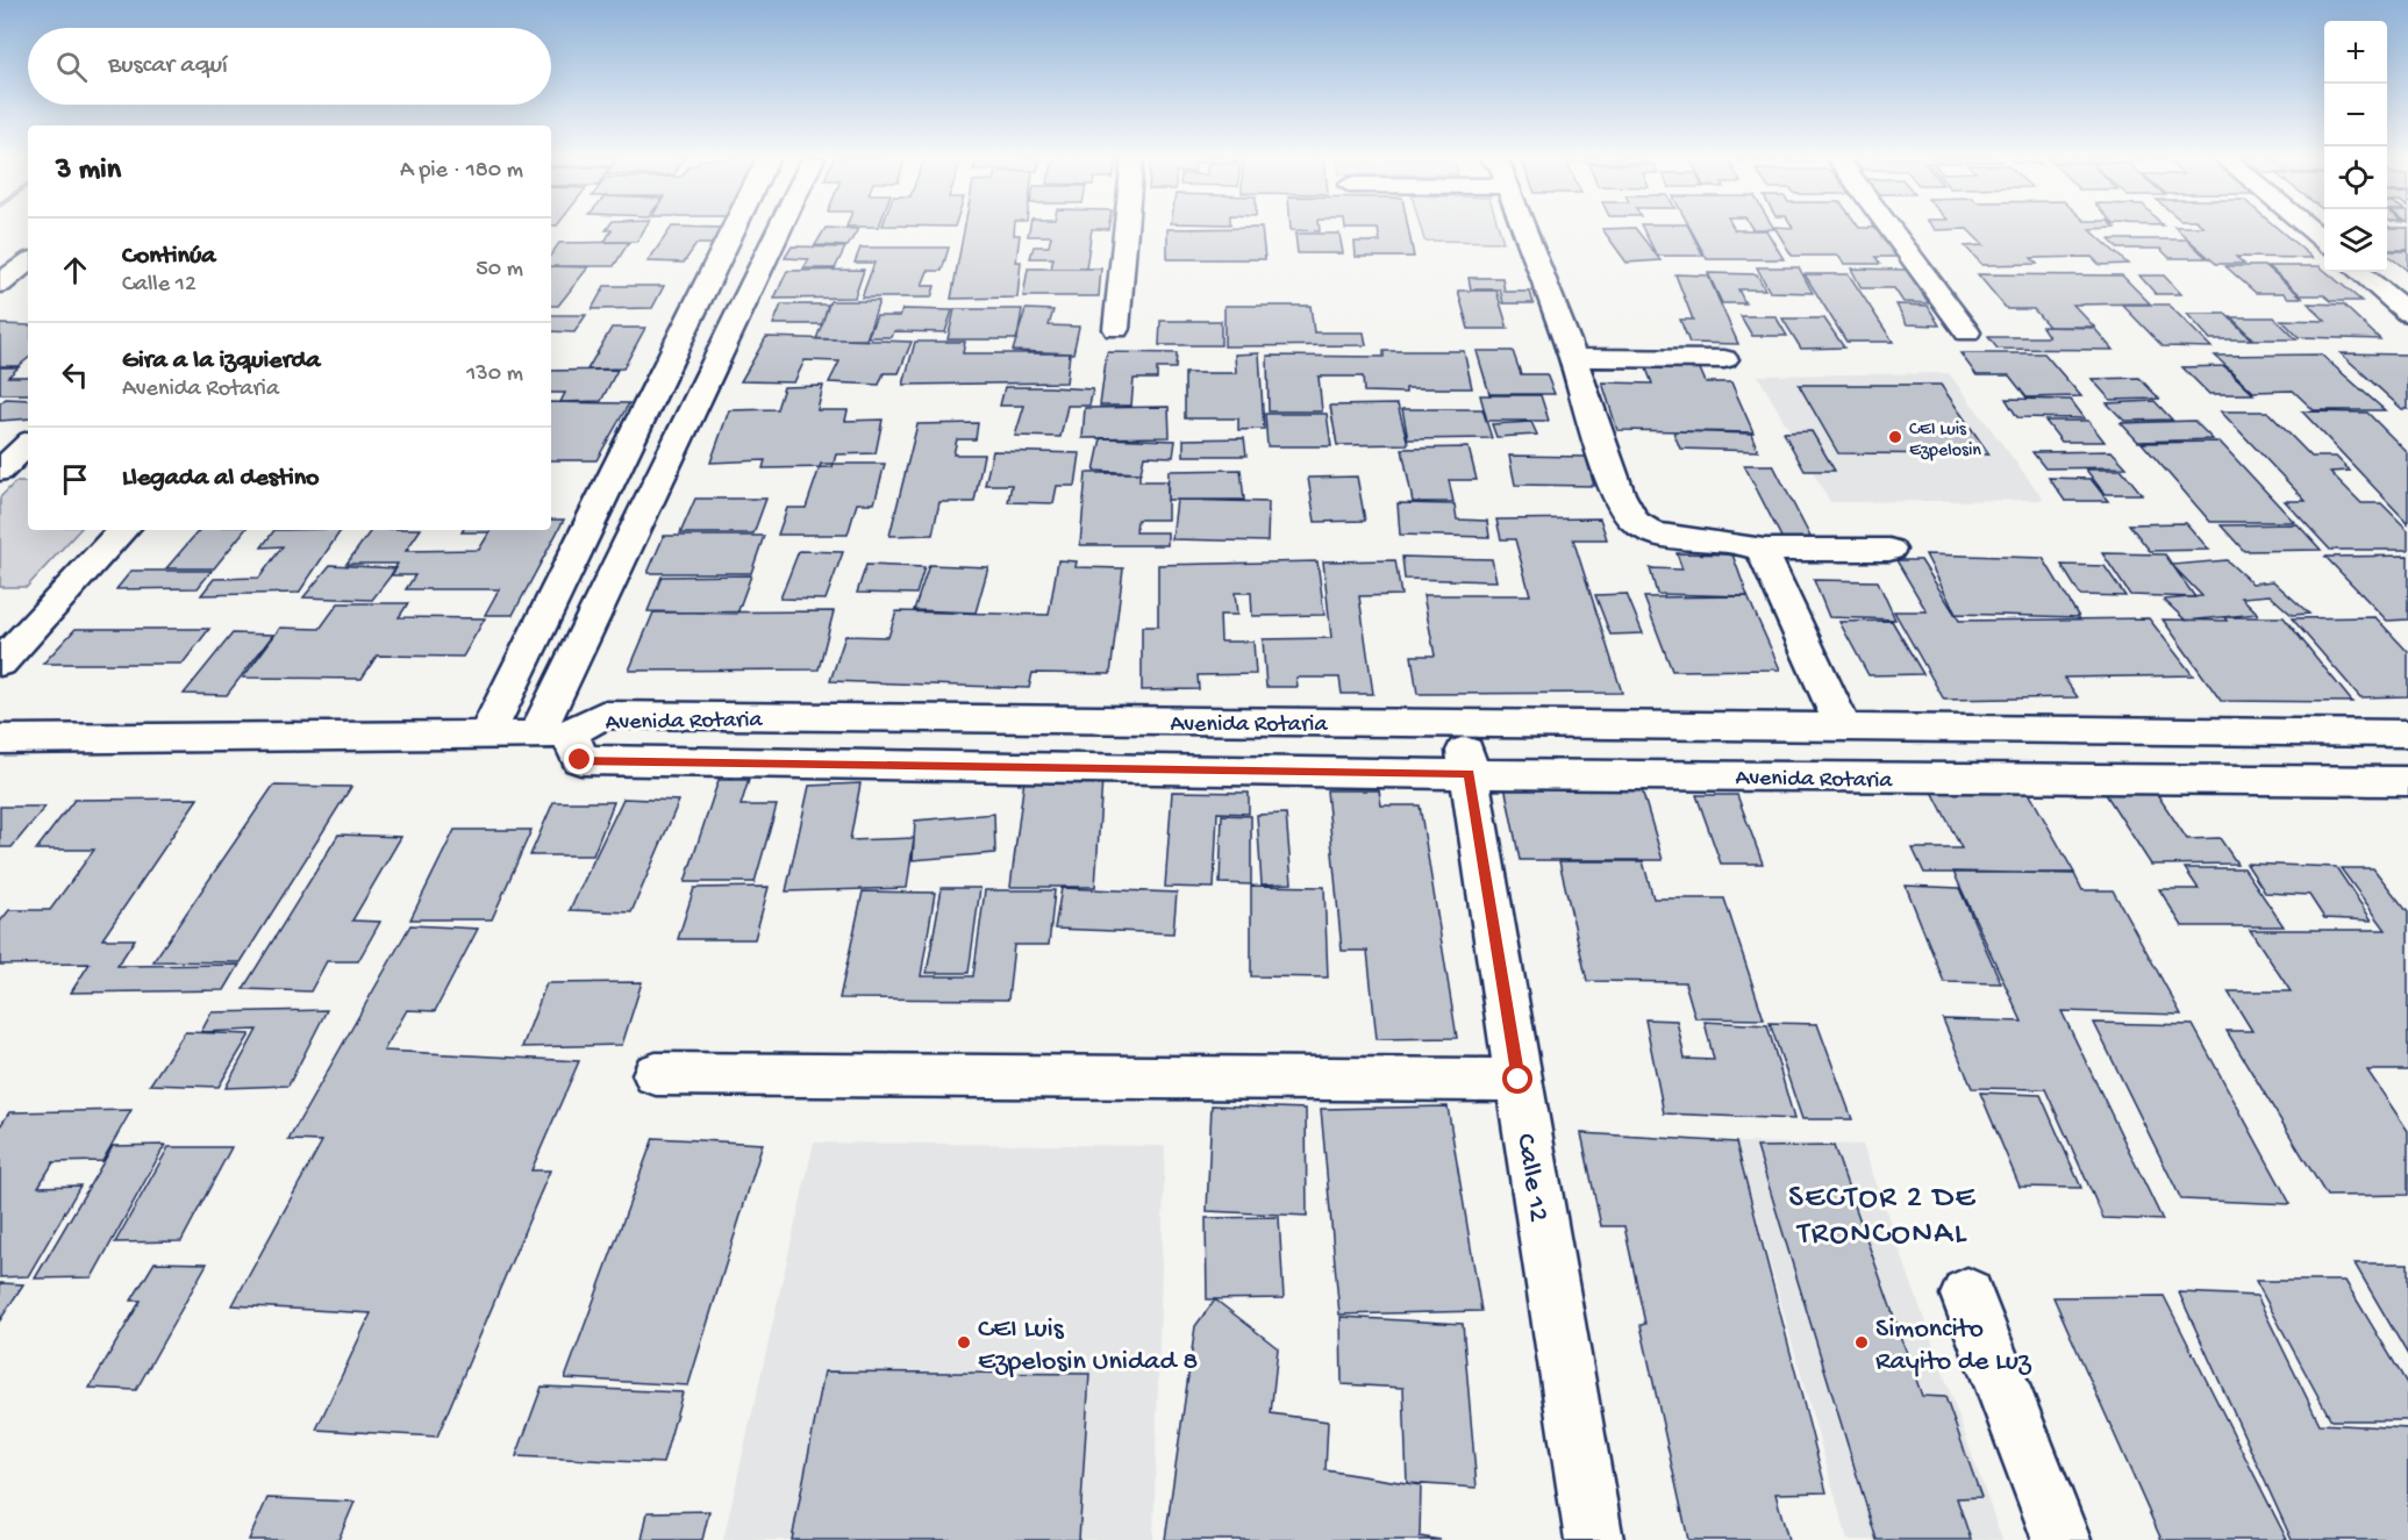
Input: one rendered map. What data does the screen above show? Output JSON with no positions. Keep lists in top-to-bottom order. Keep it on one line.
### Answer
{"streets":{"street":["Avenida Rotaria","Calle 12"]},"crossings":[["Avenida Rotaria","Calle 12"]],"districts":["SECTOR 2 DE TRONCONAL"],"places":["CEI Luis Ezpelosin","CEI Luis Ezpelosin Unidad 8","Simoncito Rayito de Luz"],"page":{"map_buttons":["+","−"],"search":"Buscar aquí","heading":["3 min","A pie · 180 m"],"list":[["Continúa","Calle 12","50 m"],["Gira a la izquierda","Avenida Rotaria","130 m"],"Llegada al destino"]}}
